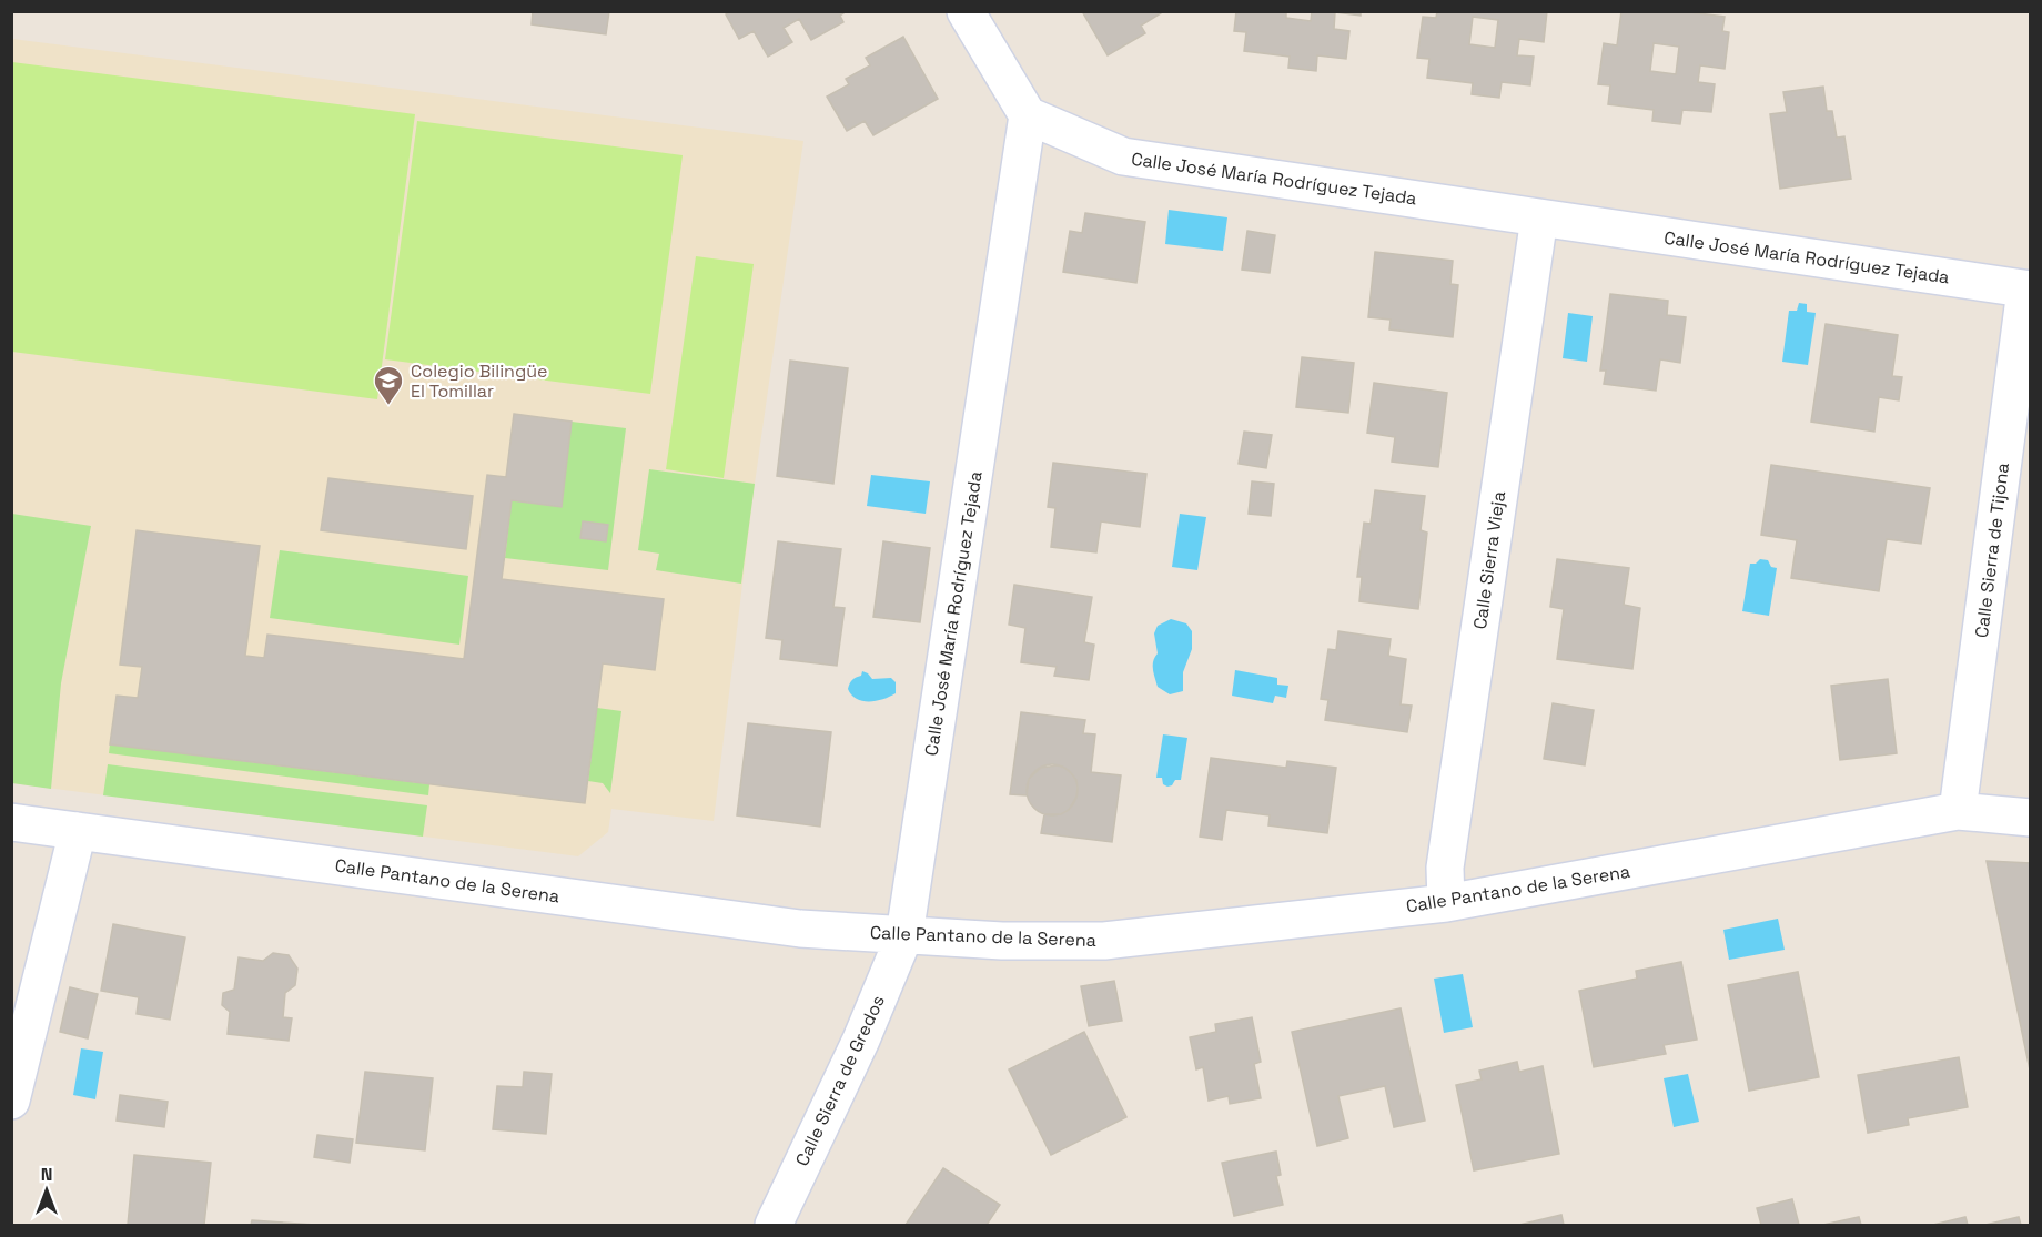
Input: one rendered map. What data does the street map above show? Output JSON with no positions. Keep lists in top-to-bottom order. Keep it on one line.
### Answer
{"streets":{"street":["Calle José María Rodríguez Tejada","Calle Sierra de Tijona","Calle Sierra Vieja","Calle Pantano de la Serena","Calle Sierra de Gredos"]},"crossings":[["Calle José María Rodríguez Tejada","Calle Sierra de Tijona"],["Calle José María Rodríguez Tejada","Calle Sierra Vieja"],["Calle José María Rodríguez Tejada","Calle Pantano de la Serena"],["Calle José María Rodríguez Tejada","Calle Sierra de Gredos"],["Calle Sierra de Tijona","Calle Pantano de la Serena"],["Calle Sierra Vieja","Calle Pantano de la Serena"],["Calle Pantano de la Serena","Calle Sierra de Gredos"]],"places":{"school or university":["Colegio Bilingüe El Tomillar"]},"north":"top"}
